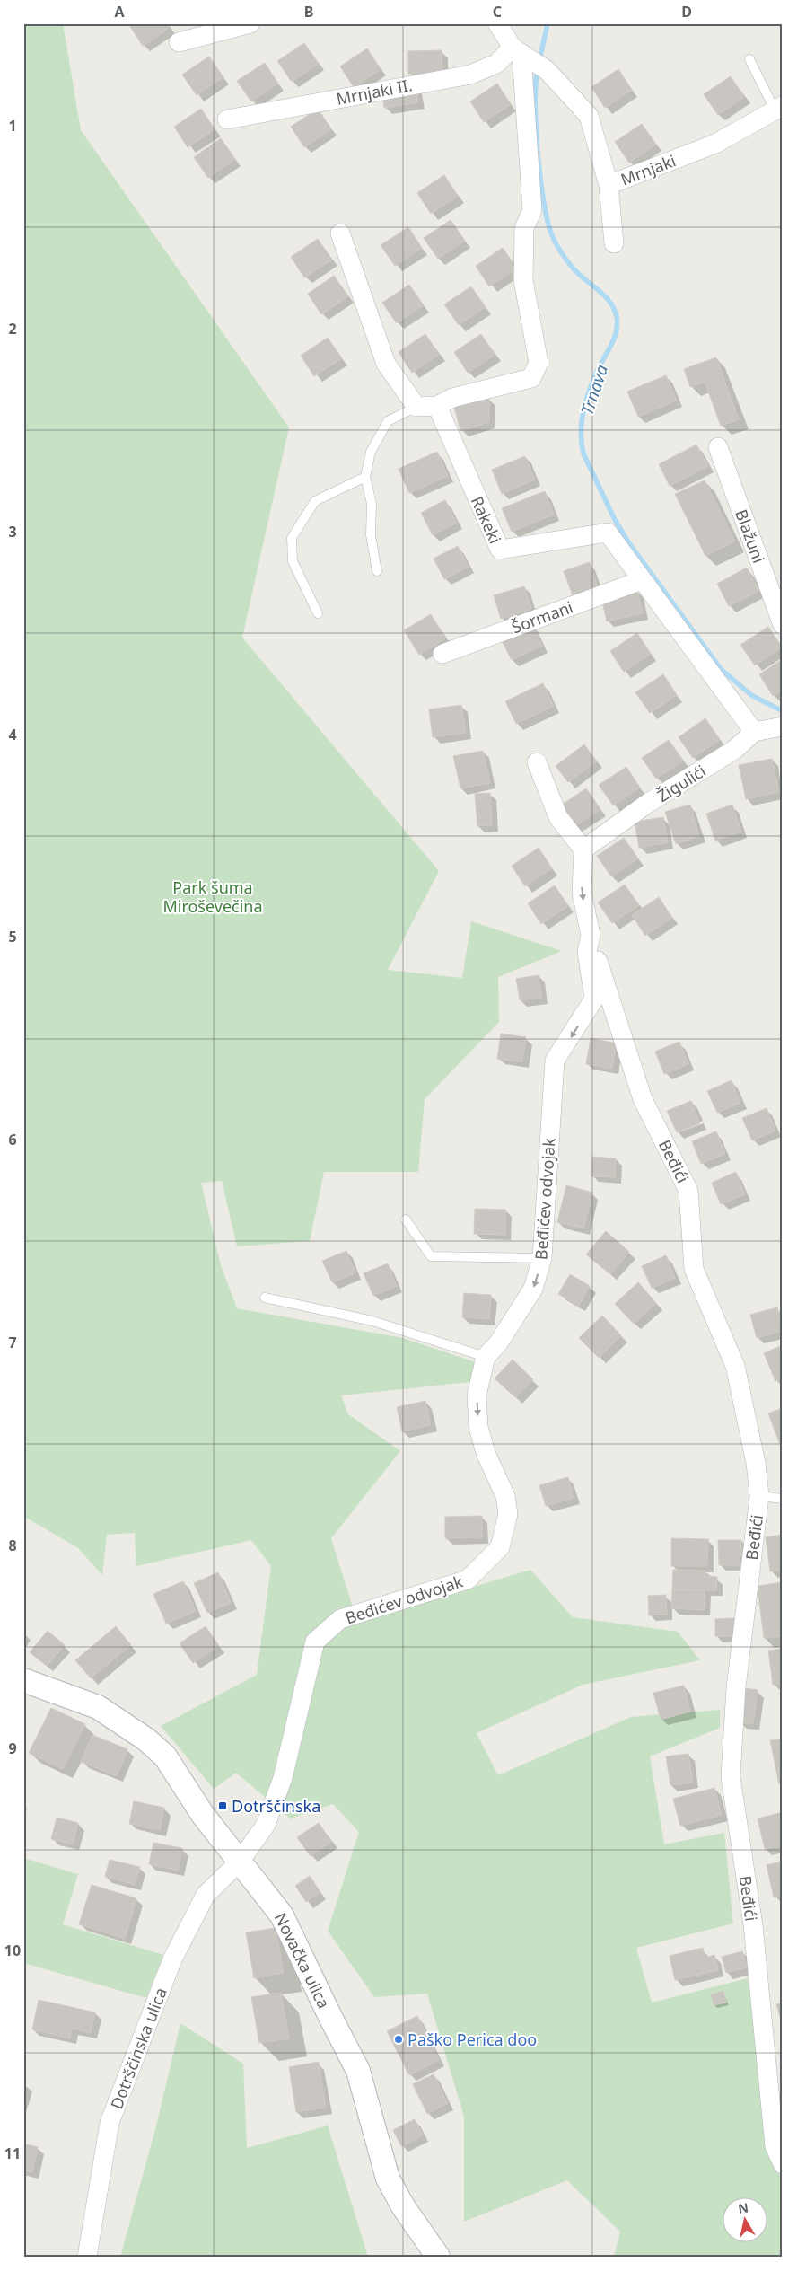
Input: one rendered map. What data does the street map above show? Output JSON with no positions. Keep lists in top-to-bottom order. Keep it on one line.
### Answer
{"streets":{"street":["Mrnjaki II.","Mrnjaki","Rakeki","Blažuni","Šormani","Žigulići","Beđići","Beđićev odvojak","Novačka ulica","Dotrščinska ulica"]},"crossings":[["Mrnjaki II.","Mrnjaki"],["Rakeki","Šormani"],["Rakeki","Žigulići"],["Žigulići","Beđićev odvojak"],["Beđići","Beđićev odvojak"],["Beđićev odvojak","Novačka ulica"],["Beđićev odvojak","Dotrščinska ulica"],["Novačka ulica","Dotrščinska ulica"]],"one_way":["Beđićev odvojak"],"water":["Trnava"],"parks":["Park šuma Miroševečina"],"places":{"transit":["Dotrščinska"],"other":["Paško Perica doo"]},"north":"top","grid":{"columns":["A","B","C","D"],"rows":["1","2","3","4","5","6","7","8","9","10","11"]}}
